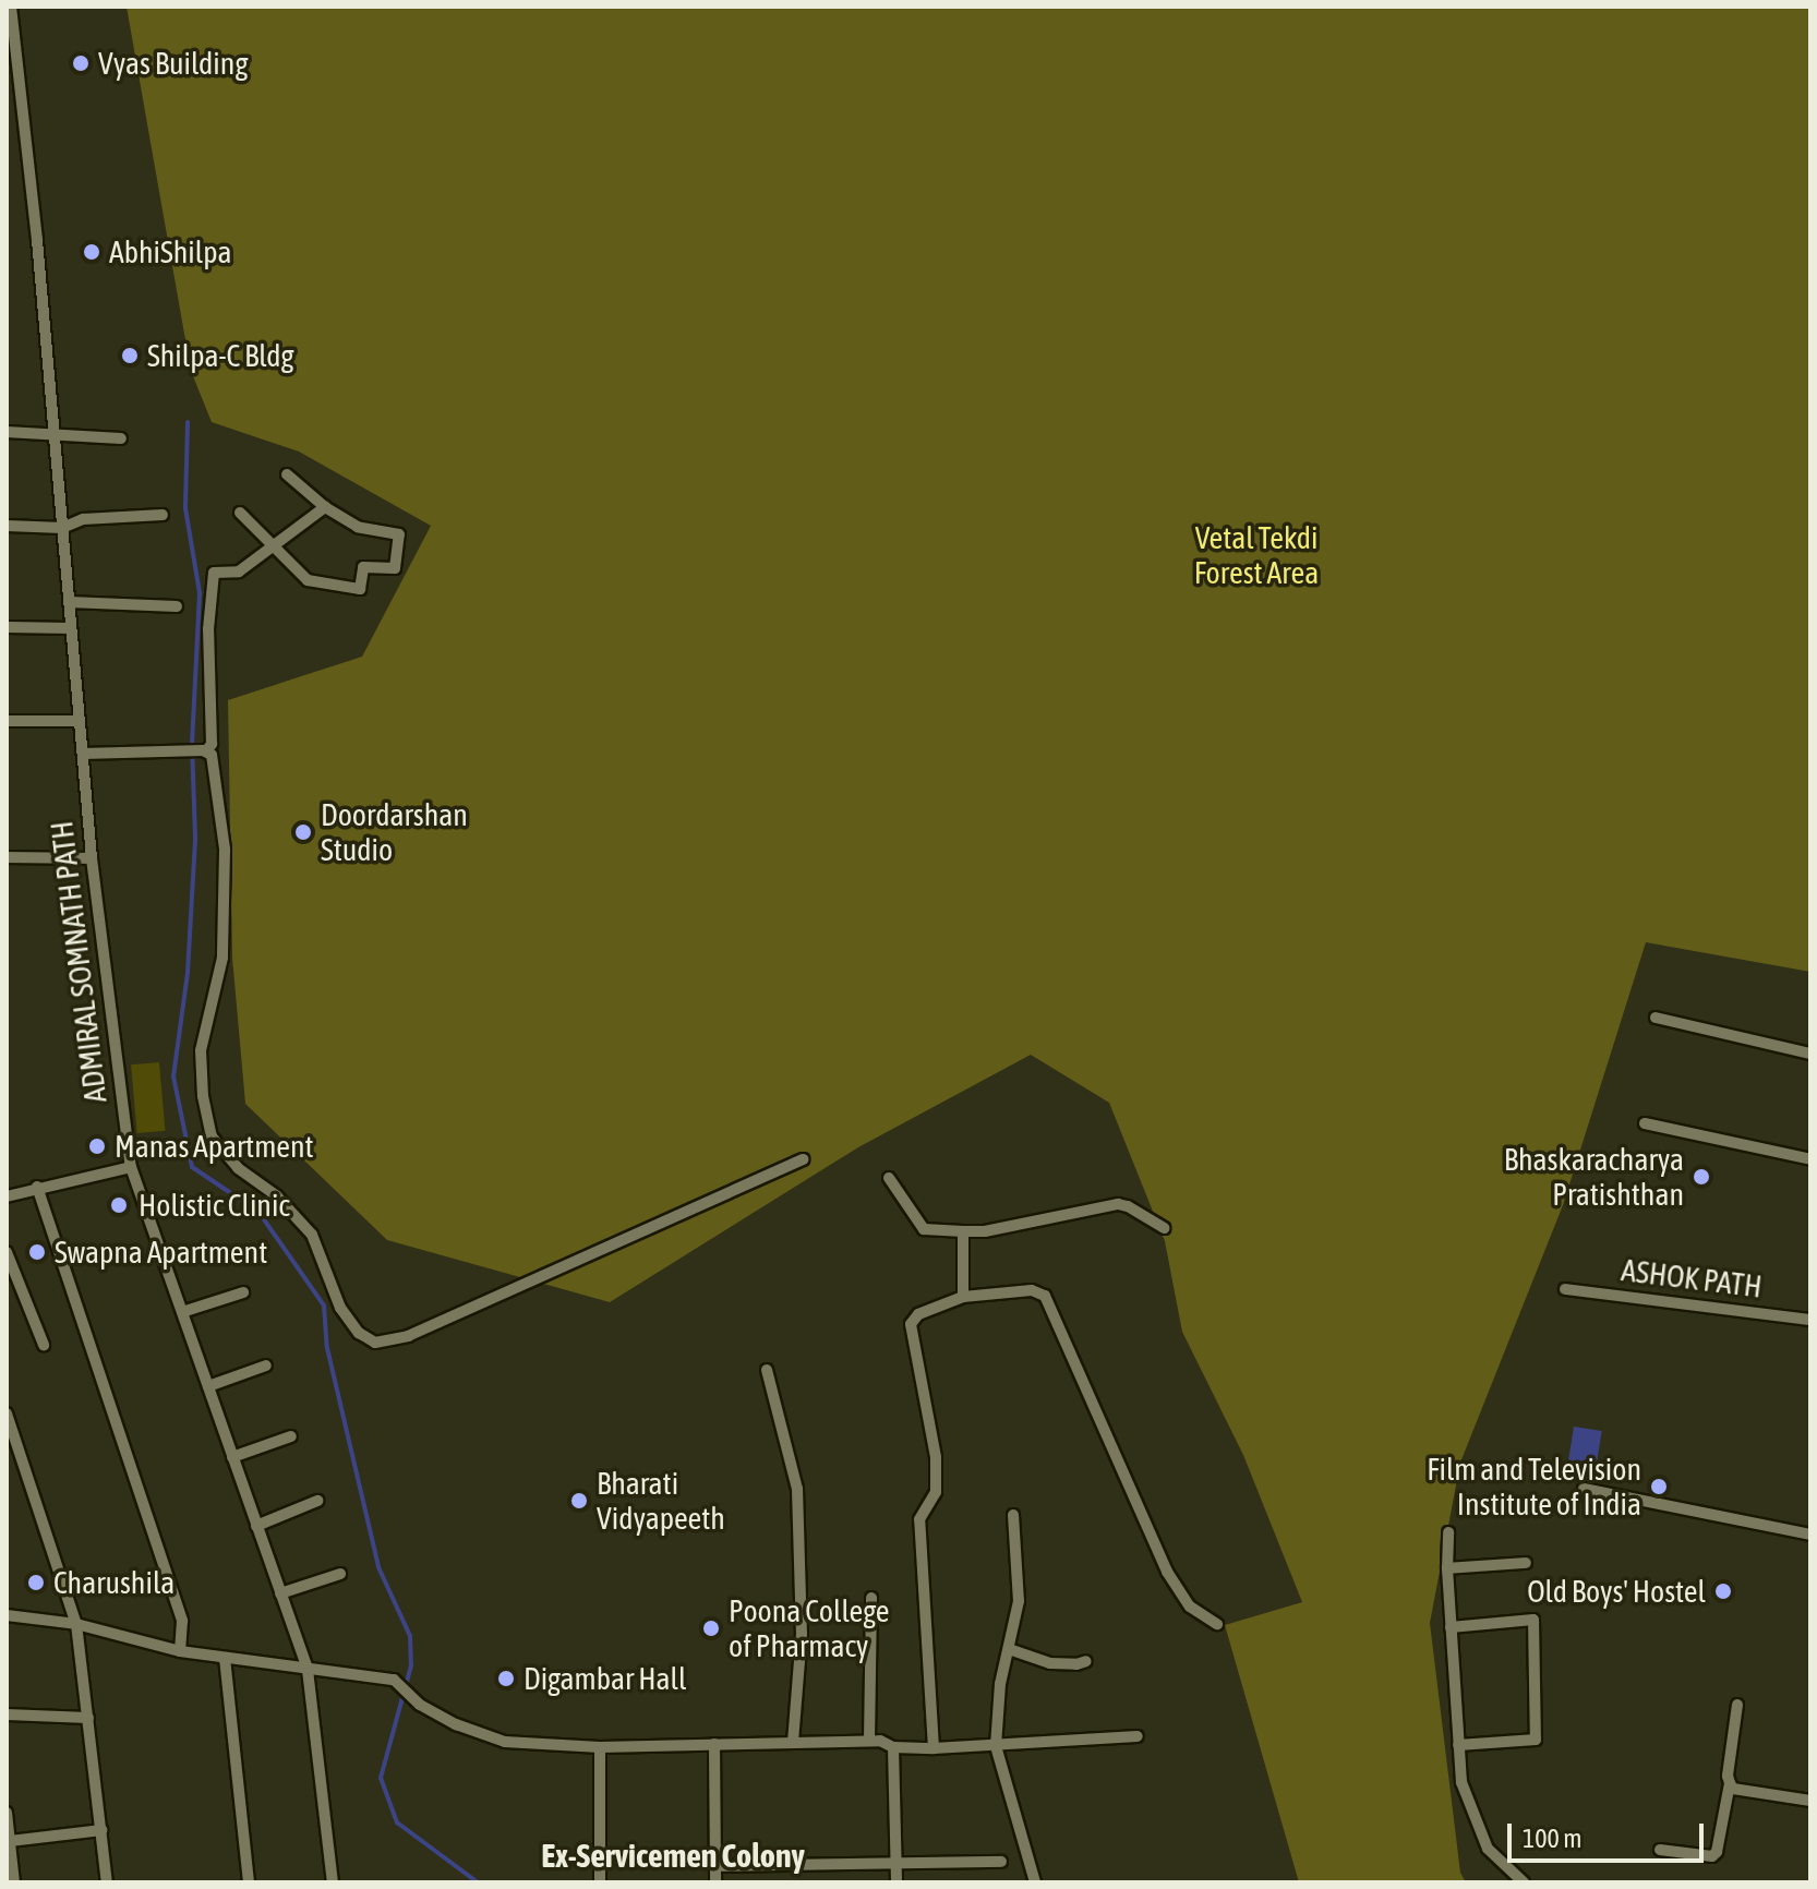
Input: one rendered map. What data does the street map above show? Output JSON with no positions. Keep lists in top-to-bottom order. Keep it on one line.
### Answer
{"streets":{"street":["ADMIRAL SOMNATH PATH","ASHOK PATH"]},"districts":["Ex-Servicemen Colony"],"parks":["Vetal Tekdi Forest Area"],"places":["Vyas Building","AbhiShilpa","Shilpa-C Bldg","Doordarshan Studio","Manas Apartment","Bhaskaracharya Pratishthan","Holistic Clinic","Swapna Apartment","Film and Television Institute of India","Bharati Vidyapeeth","Charushila","Old Boys' Hostel","Poona College of Pharmacy","Digambar Hall"],"scale_bar":"100 m"}
